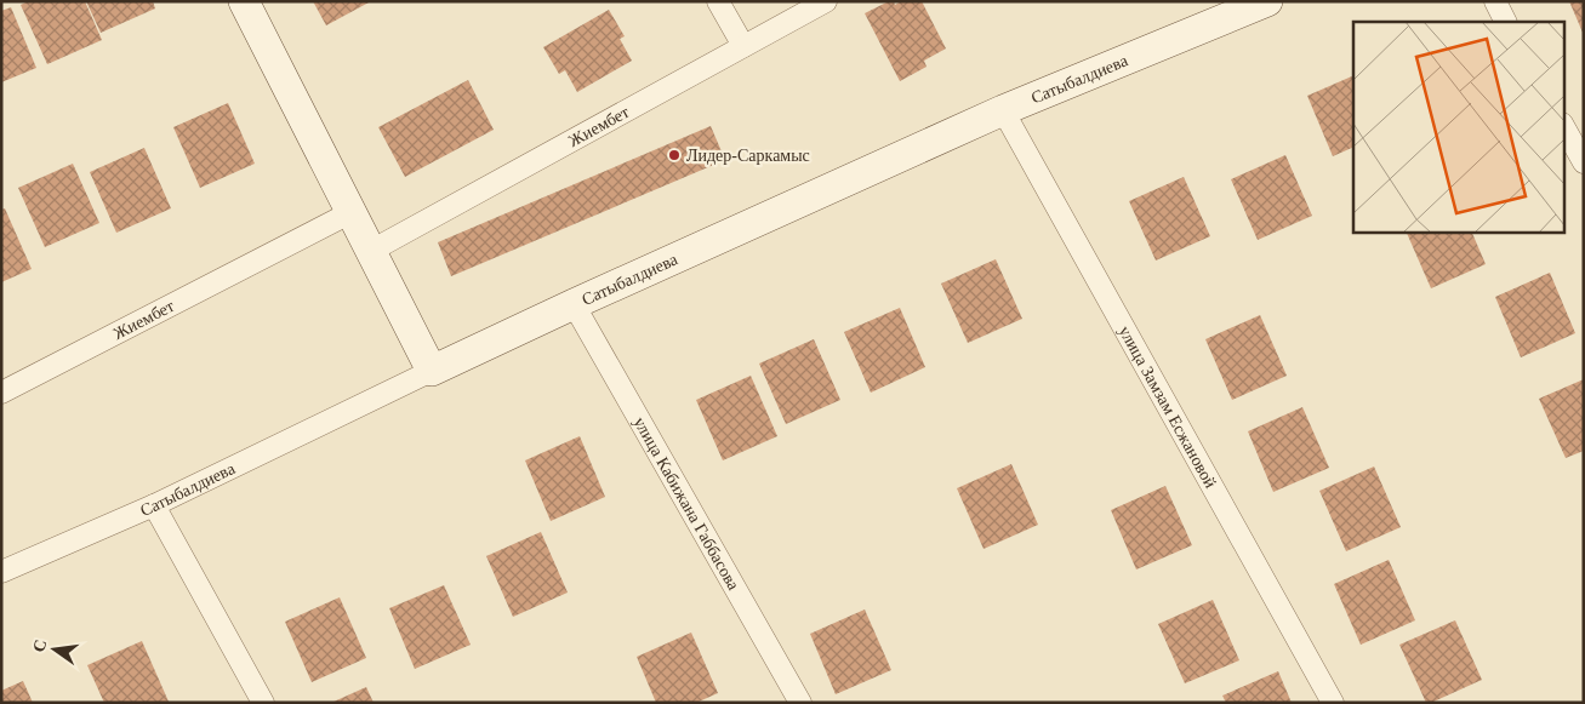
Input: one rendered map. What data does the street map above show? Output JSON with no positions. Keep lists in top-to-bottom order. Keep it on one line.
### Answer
{"streets":{"street":["Сатыбалдиева","Жиембет","улица Замзам Есжановой","улица Кабижана Габбасова"]},"crossings":[["Сатыбалдиева","улица Замзам Есжановой"],["Сатыбалдиева","улица Кабижана Габбасова"]],"places":["Лидер-Саркамыс"],"north":"left"}
